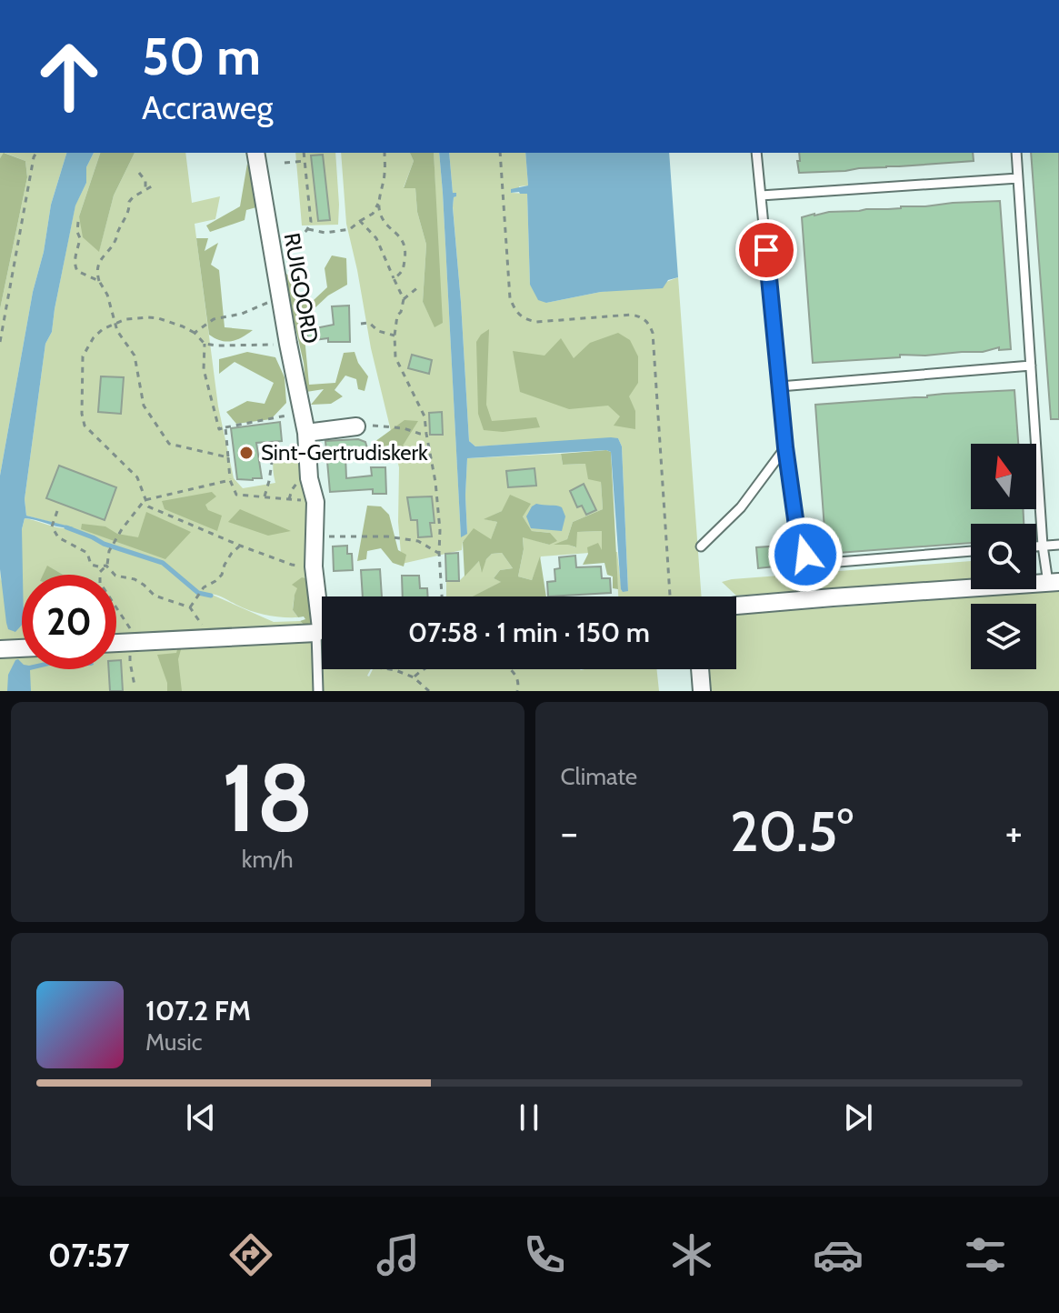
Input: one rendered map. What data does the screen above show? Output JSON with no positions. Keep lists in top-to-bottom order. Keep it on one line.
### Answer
{"streets":{"street":["RUIGOORD"]},"places":["Sint-Gertrudiskerk"],"north":"top","page":{"turn":["50 m","Accraweg"],"limit":"20","trip":"07:58 · 1 min · 150 m","tile":[["18","km/h"],"Climate"],"heat":["−","20.5°","+"],"song":["107.2 FM","Music"],"tabs":"07:57"}}
